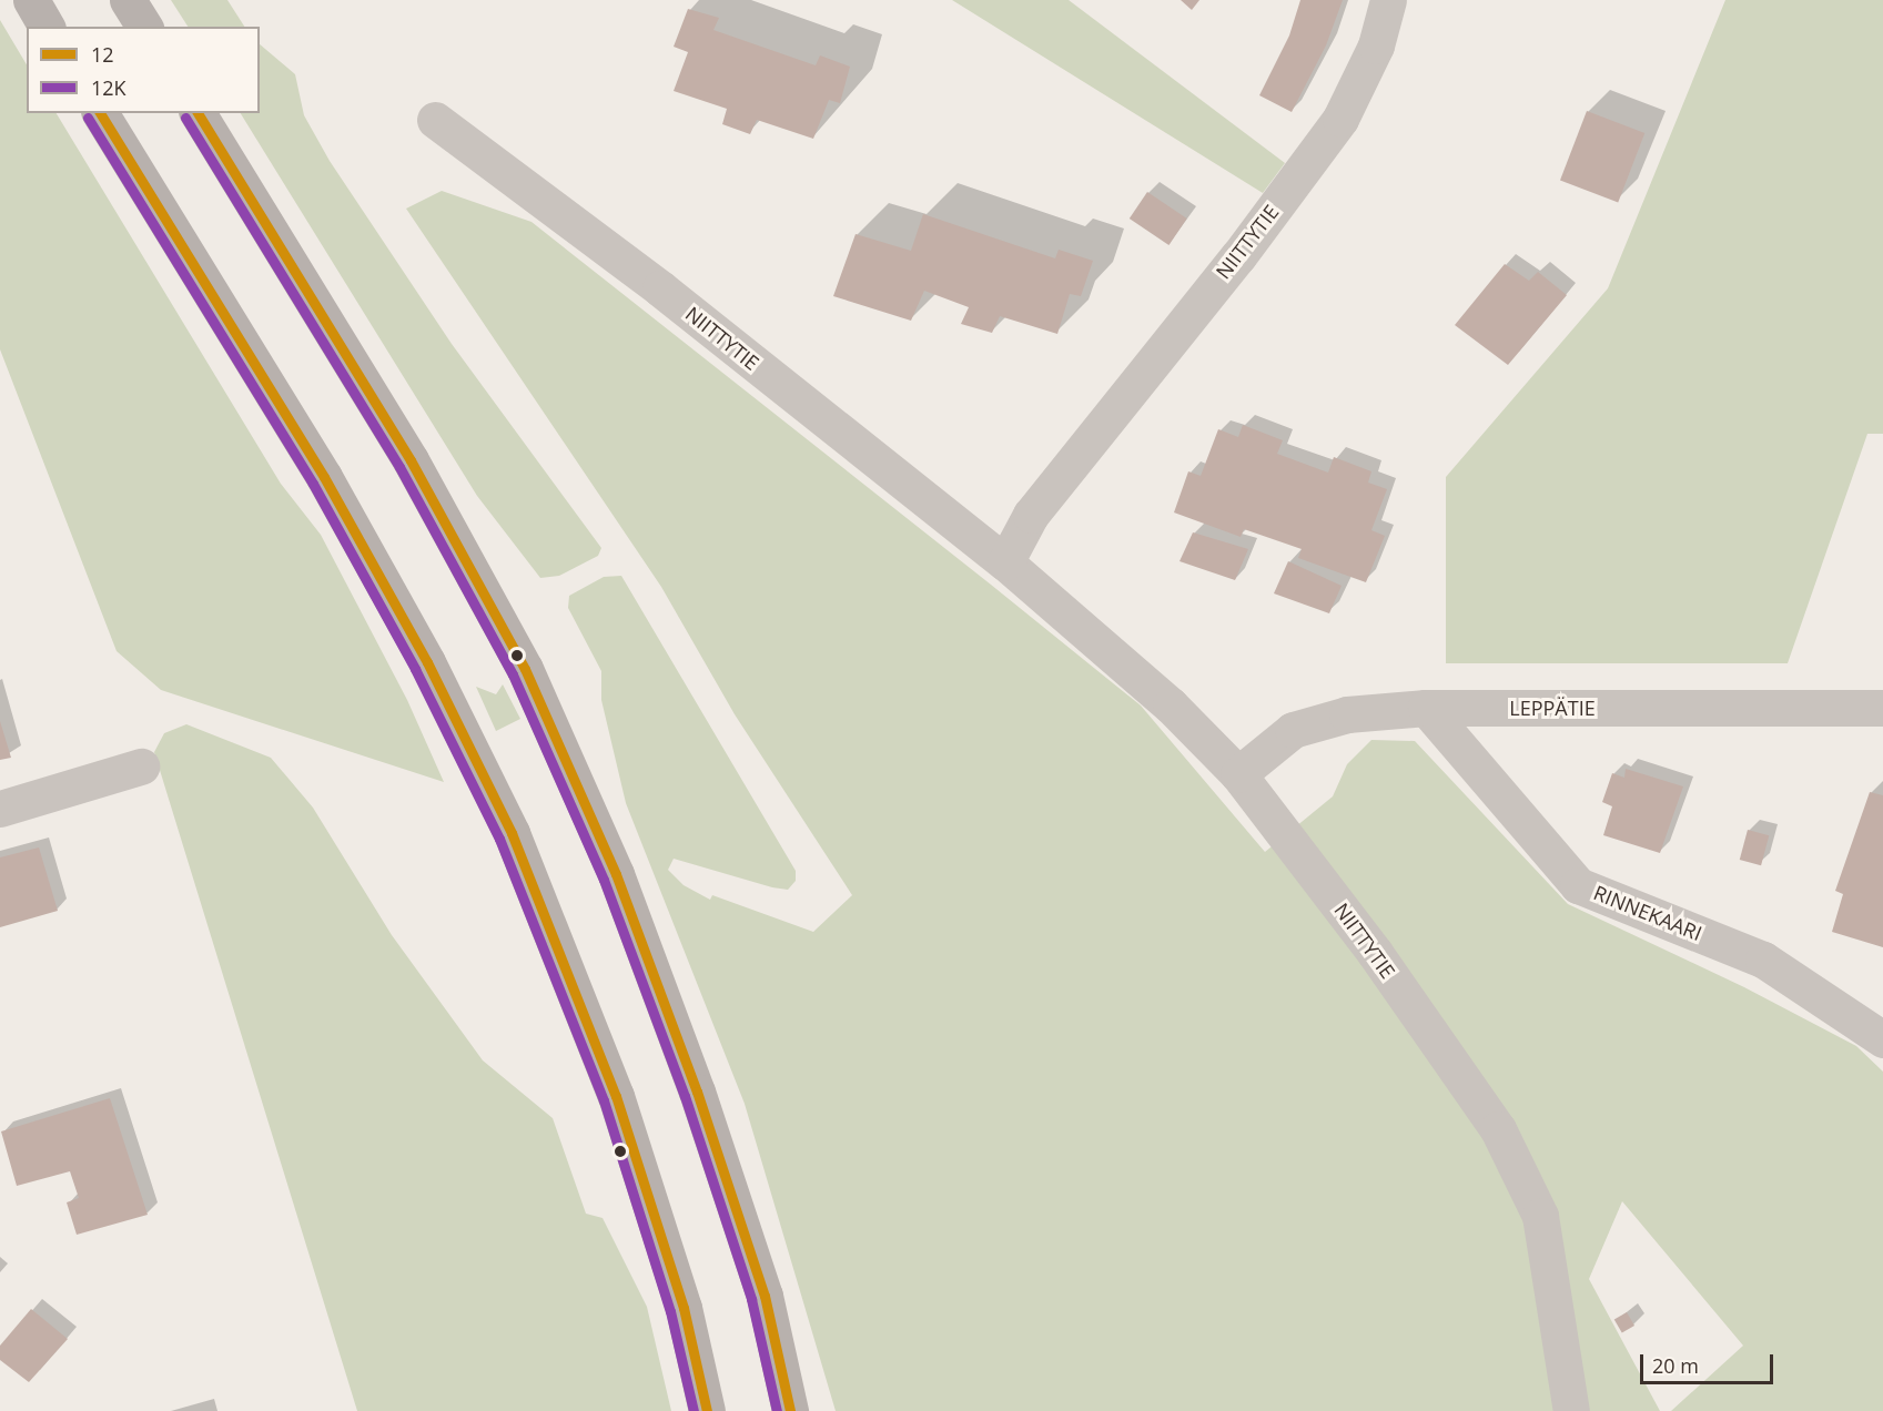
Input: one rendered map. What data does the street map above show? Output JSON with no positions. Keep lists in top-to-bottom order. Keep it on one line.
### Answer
{"streets":{"street":["NIITTYTIE","LEPPÄTIE","RINNEKAARI"]},"crossings":[["NIITTYTIE","LEPPÄTIE"],["LEPPÄTIE","RINNEKAARI"]],"lines":["transit line 12","transit line 12K"],"legend":["12","12K"],"scale_bar":"20 m"}
